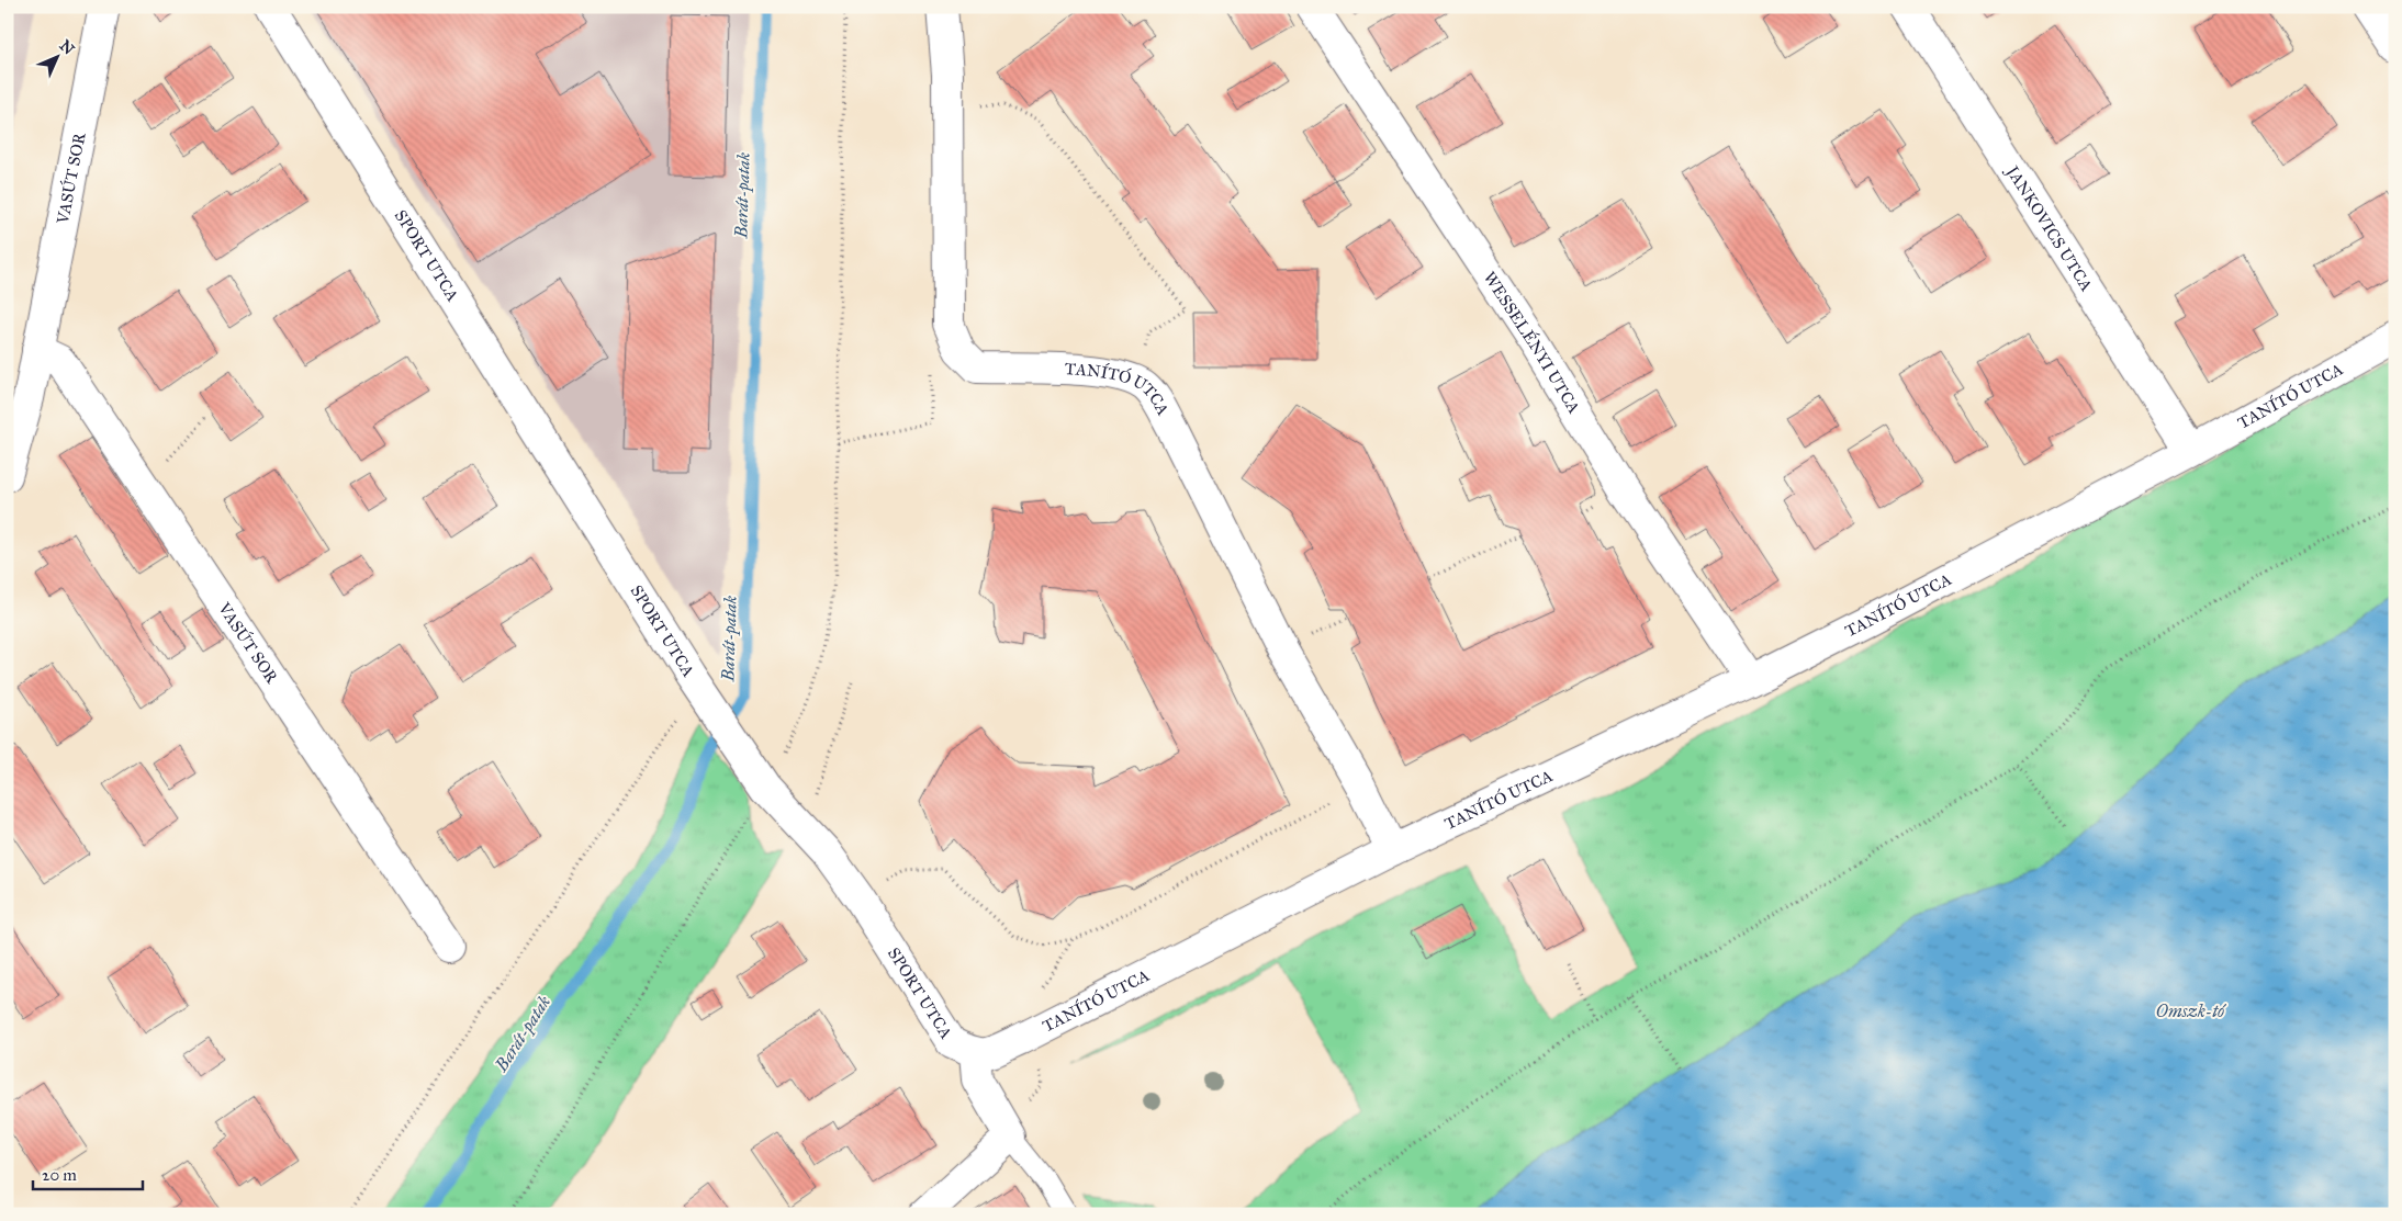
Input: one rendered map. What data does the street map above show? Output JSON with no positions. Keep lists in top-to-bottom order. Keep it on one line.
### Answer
{"streets":{"street":["VASÚT SOR","JANKOVICS UTCA","SPORT UTCA","WESSELÉNYI UTCA","TANÍTÓ UTCA"]},"crossings":[["JANKOVICS UTCA","TANÍTÓ UTCA"],["SPORT UTCA","TANÍTÓ UTCA"],["WESSELÉNYI UTCA","TANÍTÓ UTCA"]],"water":["Barát-patak","Omszk-tó"],"scale_bar":"20 m","north":"top right"}
